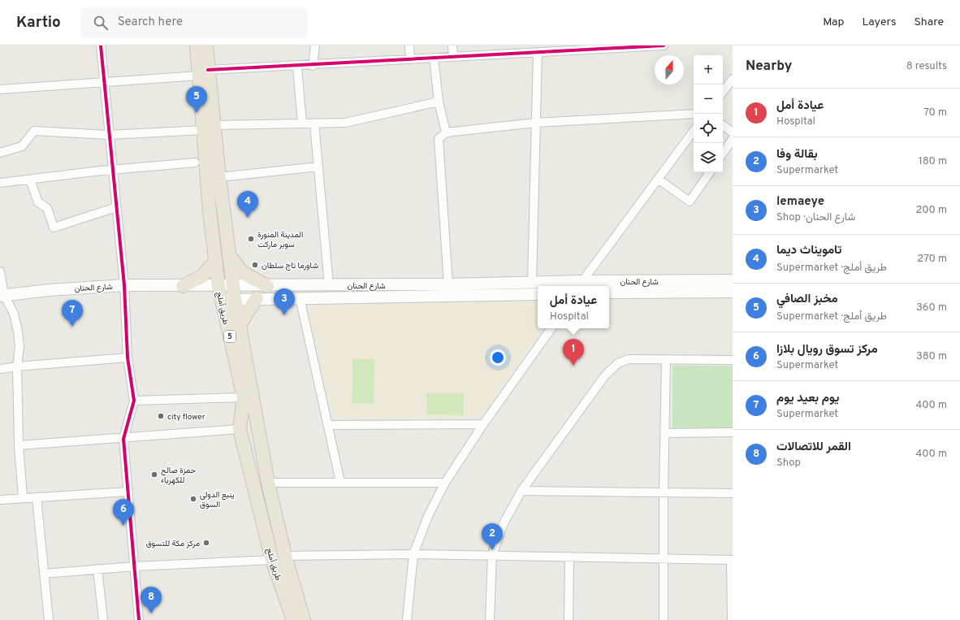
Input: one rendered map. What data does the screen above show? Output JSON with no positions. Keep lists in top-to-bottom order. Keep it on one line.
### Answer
{"streets":{"highway":["طريق أملج","5"],"main road":["شارع الحنان"]},"crossings":[["شارع الحنان","طريق أملج"]],"places":["المدينة المنورة سوبر ماركت","شاورما تاج سلطان","city flower","حمزة صالح للكهرباء","ينبع الدولى السوق","مركز مكة للتسوق"],"north":"top","page":{"header":"Kartio","search":"Search here","nav":["Map","Layers","Share"],"heading":["Nearby","8 results"],"map_buttons":["+","−"],"pins":["5","4","3","7","1","6","2","8"],"list":[{"mark":"1","name":"عيادة أمل","note":"Hospital","value":"70 m"},{"mark":"2","name":"بقالة وفا","note":"Supermarket","value":"180 m"},{"mark":"3","name":"lemaeye","note":"Shop · شارع الحنان","value":"200 m"},{"mark":"4","name":"تامويناث ديما","note":"Supermarket · طريق أملج","value":"270 m"},{"mark":"5","name":"مخبز الصافي","note":"Supermarket · طريق أملج","value":"360 m"},{"mark":"6","name":"مركز تسوق رويال بلازا","note":"Supermarket","value":"380 m"},{"mark":"7","name":"يوم بعيد يوم","note":"Supermarket","value":"400 m"},{"mark":"8","name":"القمر للاتصالات","note":"Shop","value":"400 m"}],"popup":["عيادة أمل","Hospital"]}}
